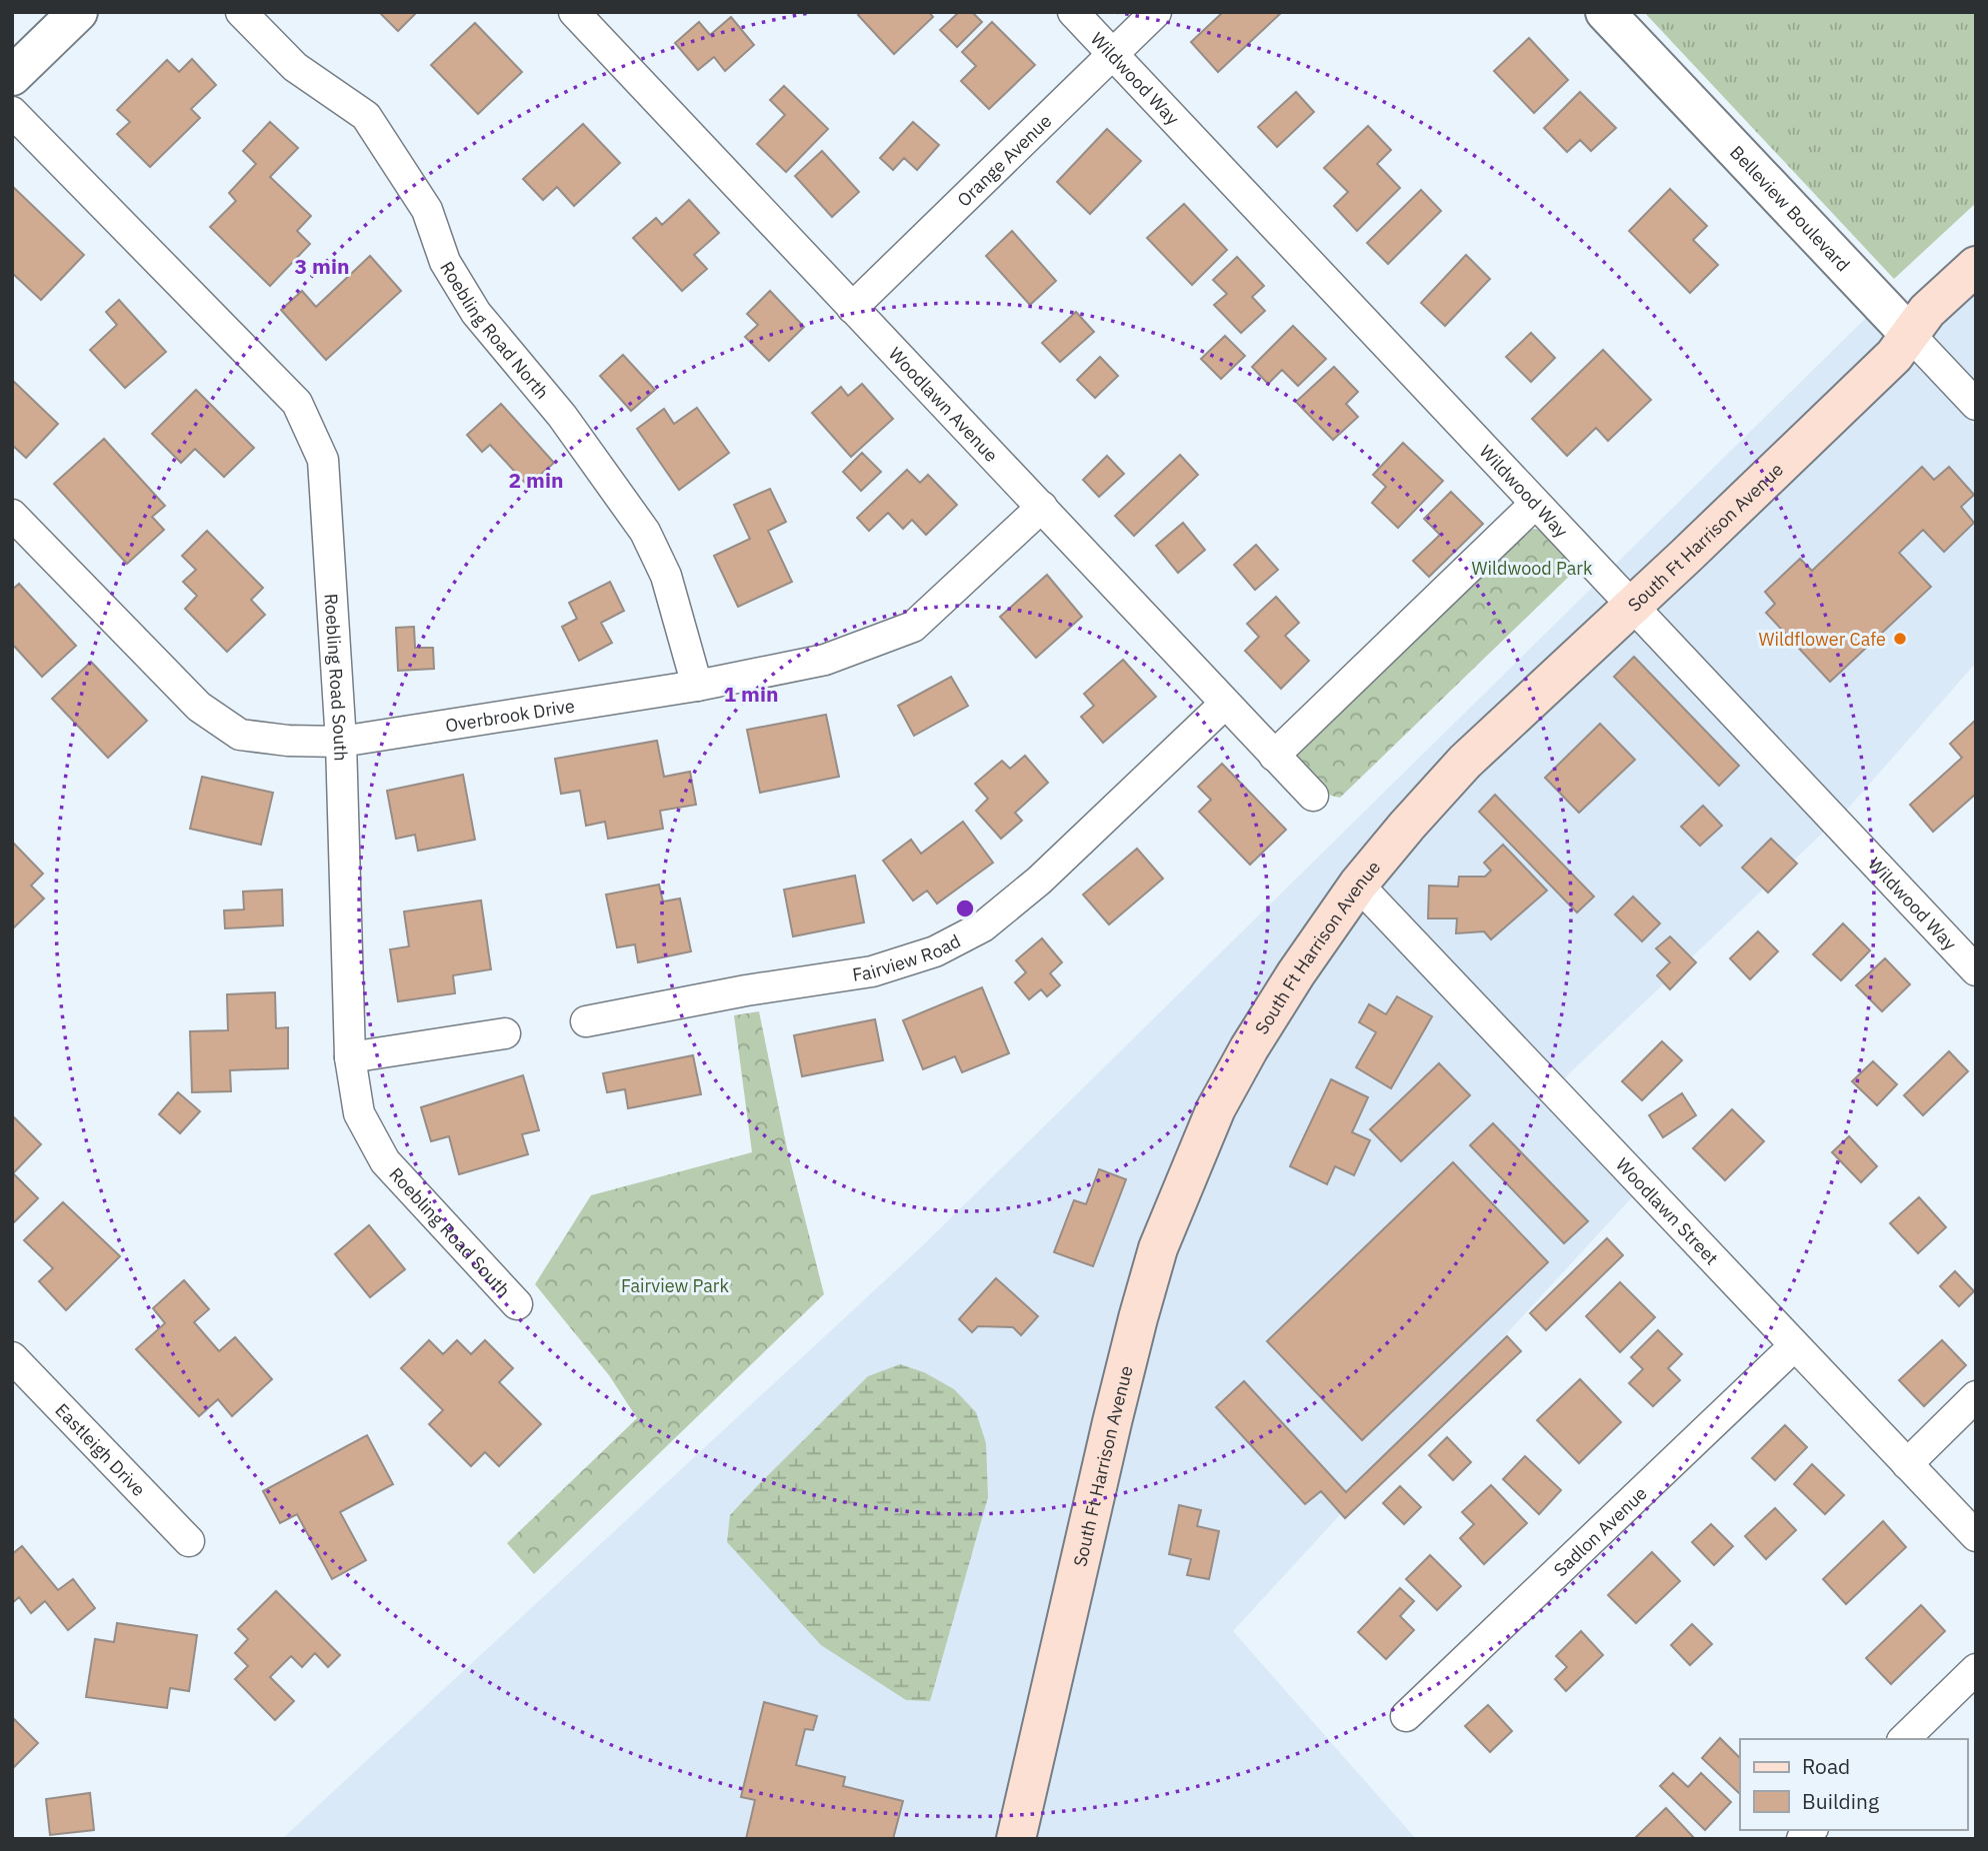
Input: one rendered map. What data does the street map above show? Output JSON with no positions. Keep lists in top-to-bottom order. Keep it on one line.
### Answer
{"streets":{"main road":["South Ft Harrison Avenue"],"street":["Wildwood Way","Orange Avenue","Belleview Boulevard","Roebling Road North","Woodlawn Avenue","Roebling Road South","Overbrook Drive","Fairview Road","Woodlawn Street","Eastleigh Drive","Sadlon Avenue"]},"crossings":[["Wildwood Way","Orange Avenue"],["Wildwood Way","South Ft Harrison Avenue"],["Orange Avenue","Woodlawn Avenue"],["Belleview Boulevard","South Ft Harrison Avenue"],["Roebling Road North","Overbrook Drive"],["Woodlawn Avenue","Overbrook Drive"],["Woodlawn Avenue","Fairview Road"],["South Ft Harrison Avenue","Woodlawn Street"],["Roebling Road South","Overbrook Drive"],["Woodlawn Street","Sadlon Avenue"]],"parks":["Wildwood Park","Fairview Park"],"places":["Wildflower Cafe"],"legend":["Road","Building"],"rings":["3 min","2 min","1 min"]}
